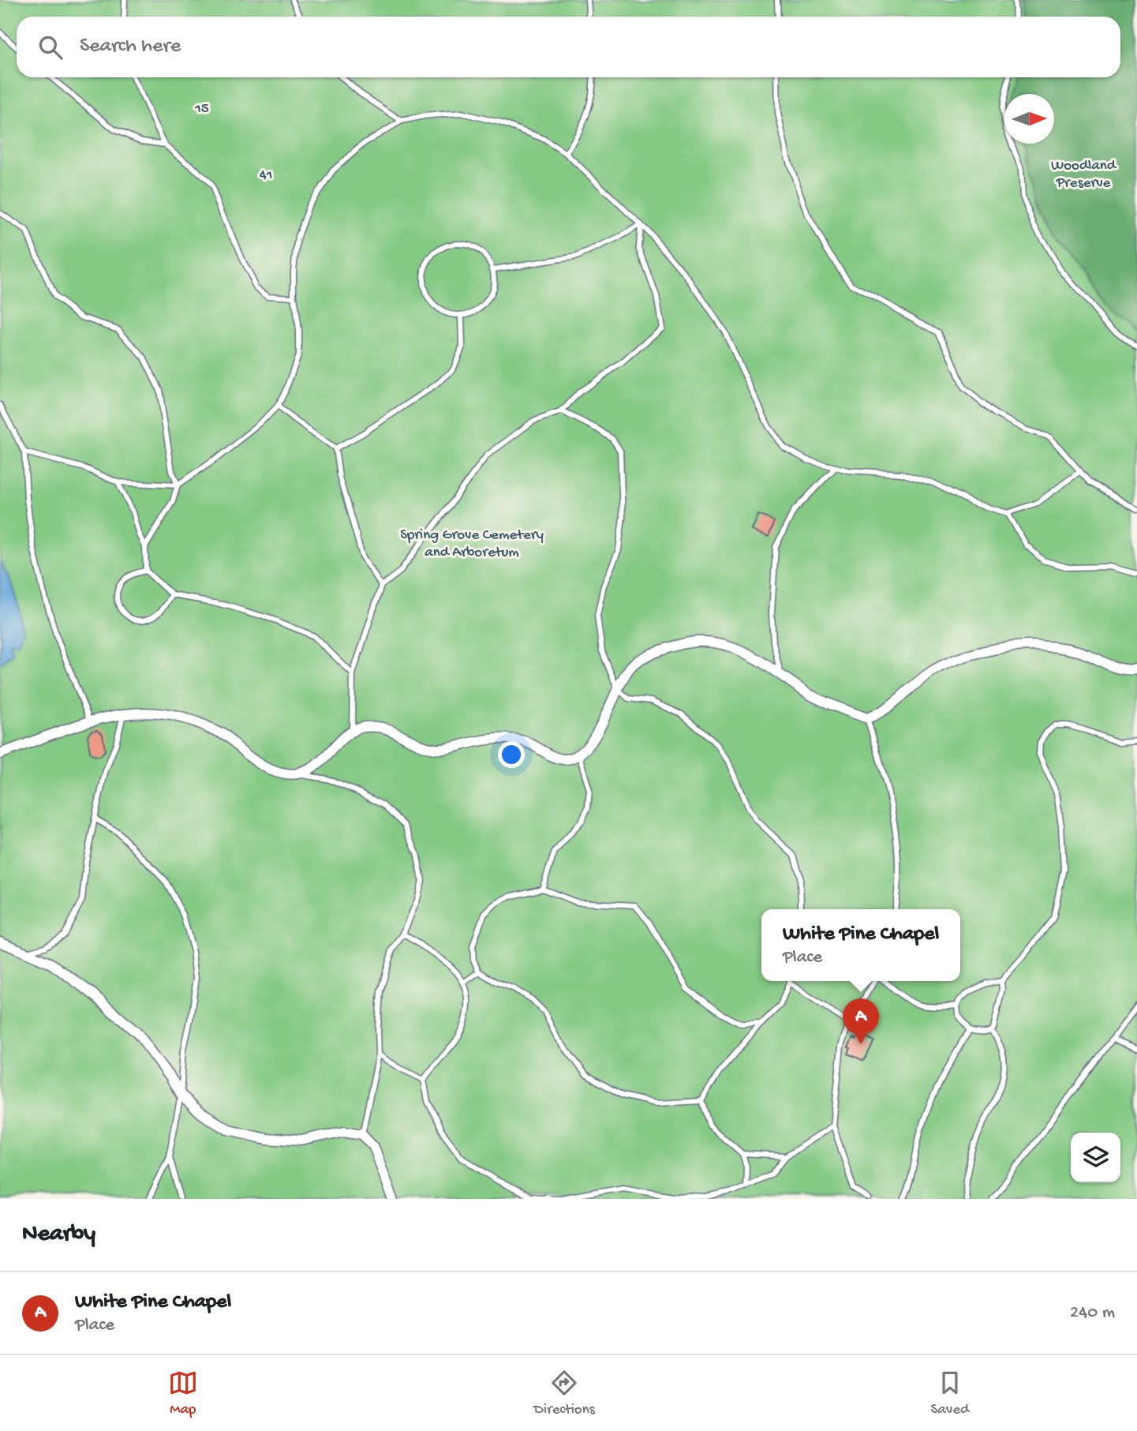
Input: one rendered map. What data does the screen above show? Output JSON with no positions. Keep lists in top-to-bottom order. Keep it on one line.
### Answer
{"parks":["15","Woodland Preserve","41","Spring Grove Cemetery and Arboretum"],"north":"right","page":{"search":"Search here","popup":["White Pine Chapel","Place"],"pins":"A","heading":"Nearby","list":[{"mark":"A","name":"White Pine Chapel","note":"Place","value":"240 m"}],"nav":["Map","Directions","Saved"]}}
